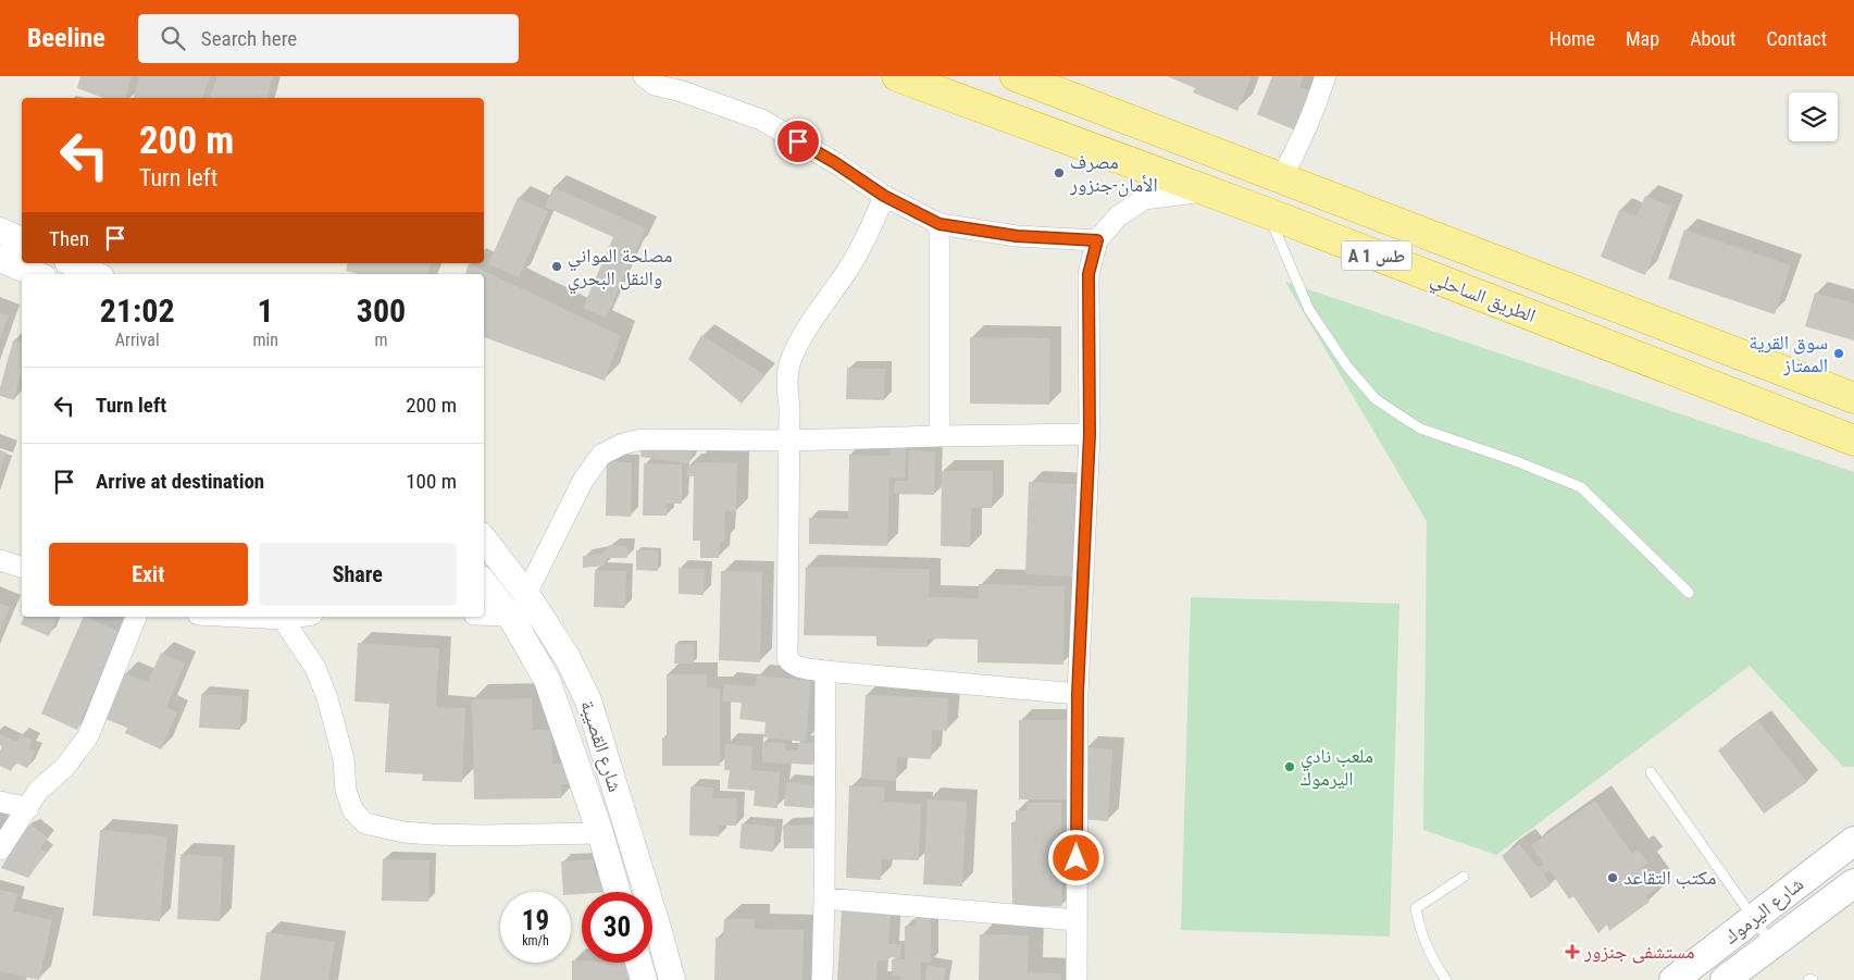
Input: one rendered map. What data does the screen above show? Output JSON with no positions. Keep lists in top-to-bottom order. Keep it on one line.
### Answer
{"streets":{"highway":["A 1 طس","الطريق الساحلي"],"main road":["شارع اليرموك"],"street":["شارع القصيبة"]},"places":{"other":["مصرف الأمان-جنزور","مصلحة المواني والنقل البحري","سوق القرية الممتاز","ملعب نادي اليرموك","مكتب التقاعد"],"health":["مستشفى جنزور"]},"page":{"header":"Beeline","search":"Search here","nav":["Home","Map","About","Contact"],"turn":["200 m","Turn left"],"then":"Then","eta":["21:02","Arrival","1","min","300","m"],"list":[{"name":"Turn left","value":"200 m"},{"name":"Arrive at destination","value":"100 m"}],"buttons":["Exit","Share"],"speed":"19 km/h","limit":"30"}}
